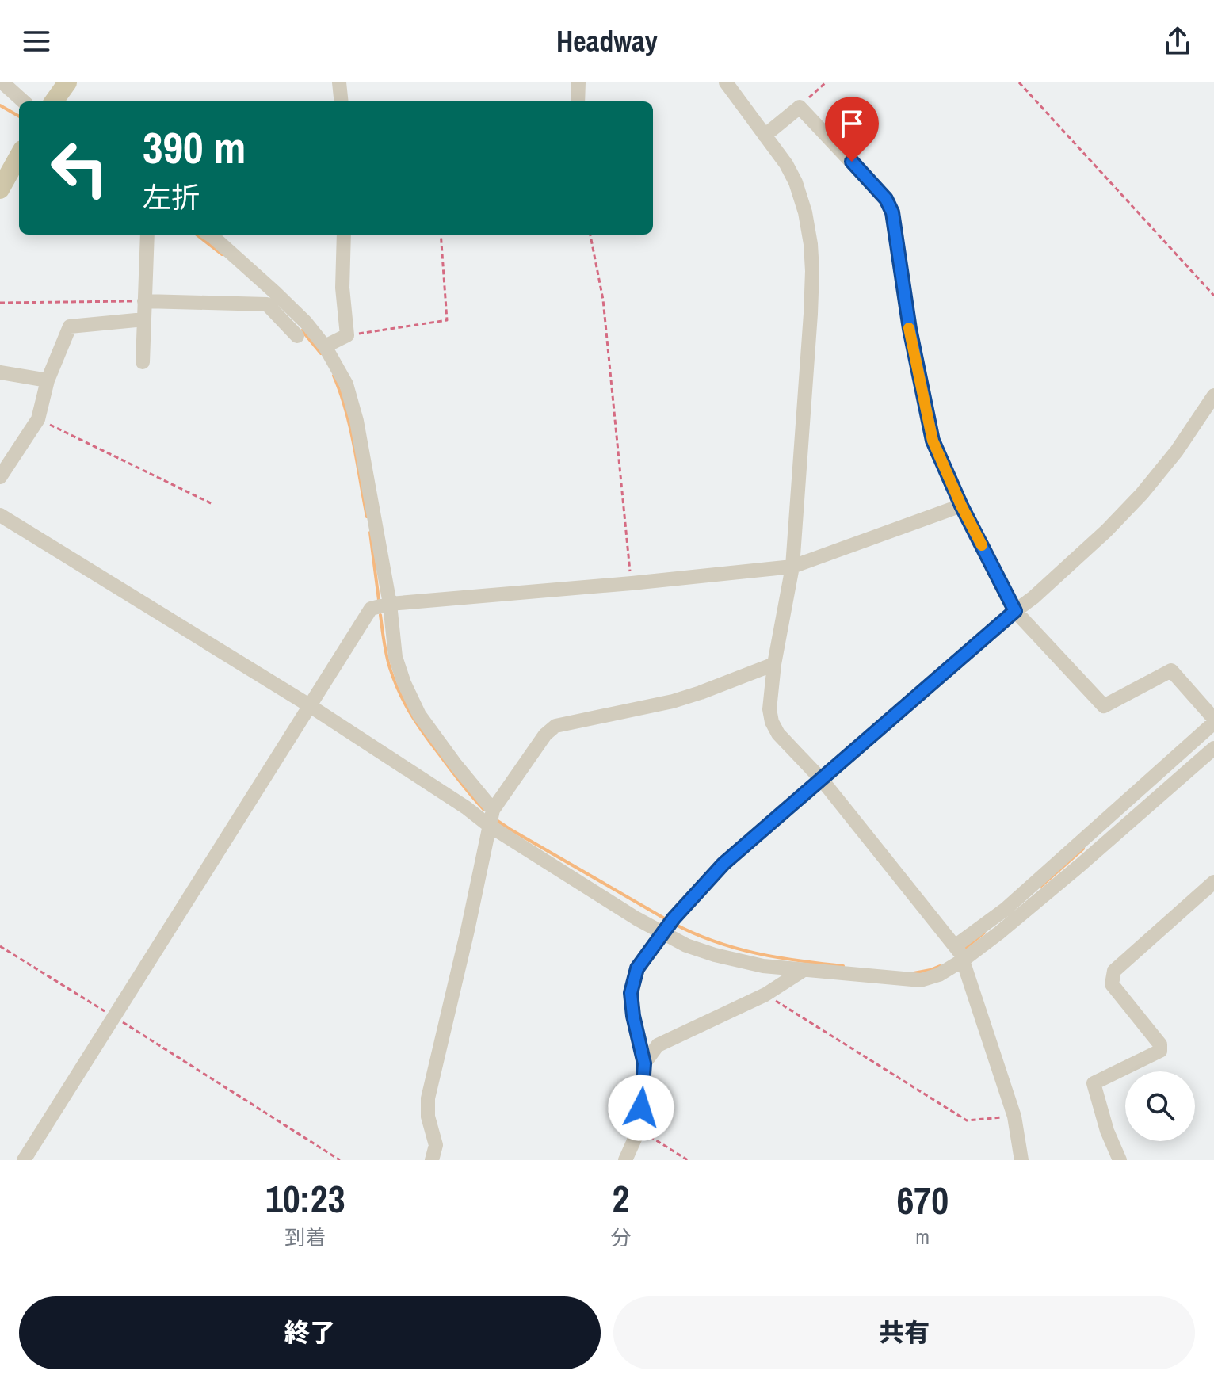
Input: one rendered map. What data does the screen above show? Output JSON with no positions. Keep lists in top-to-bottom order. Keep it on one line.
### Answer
{"page":{"header":"Headway","turn":["390 m","左折"],"eta":["10:23","到着","2","分","670","m"],"buttons":["終了","共有"]}}
